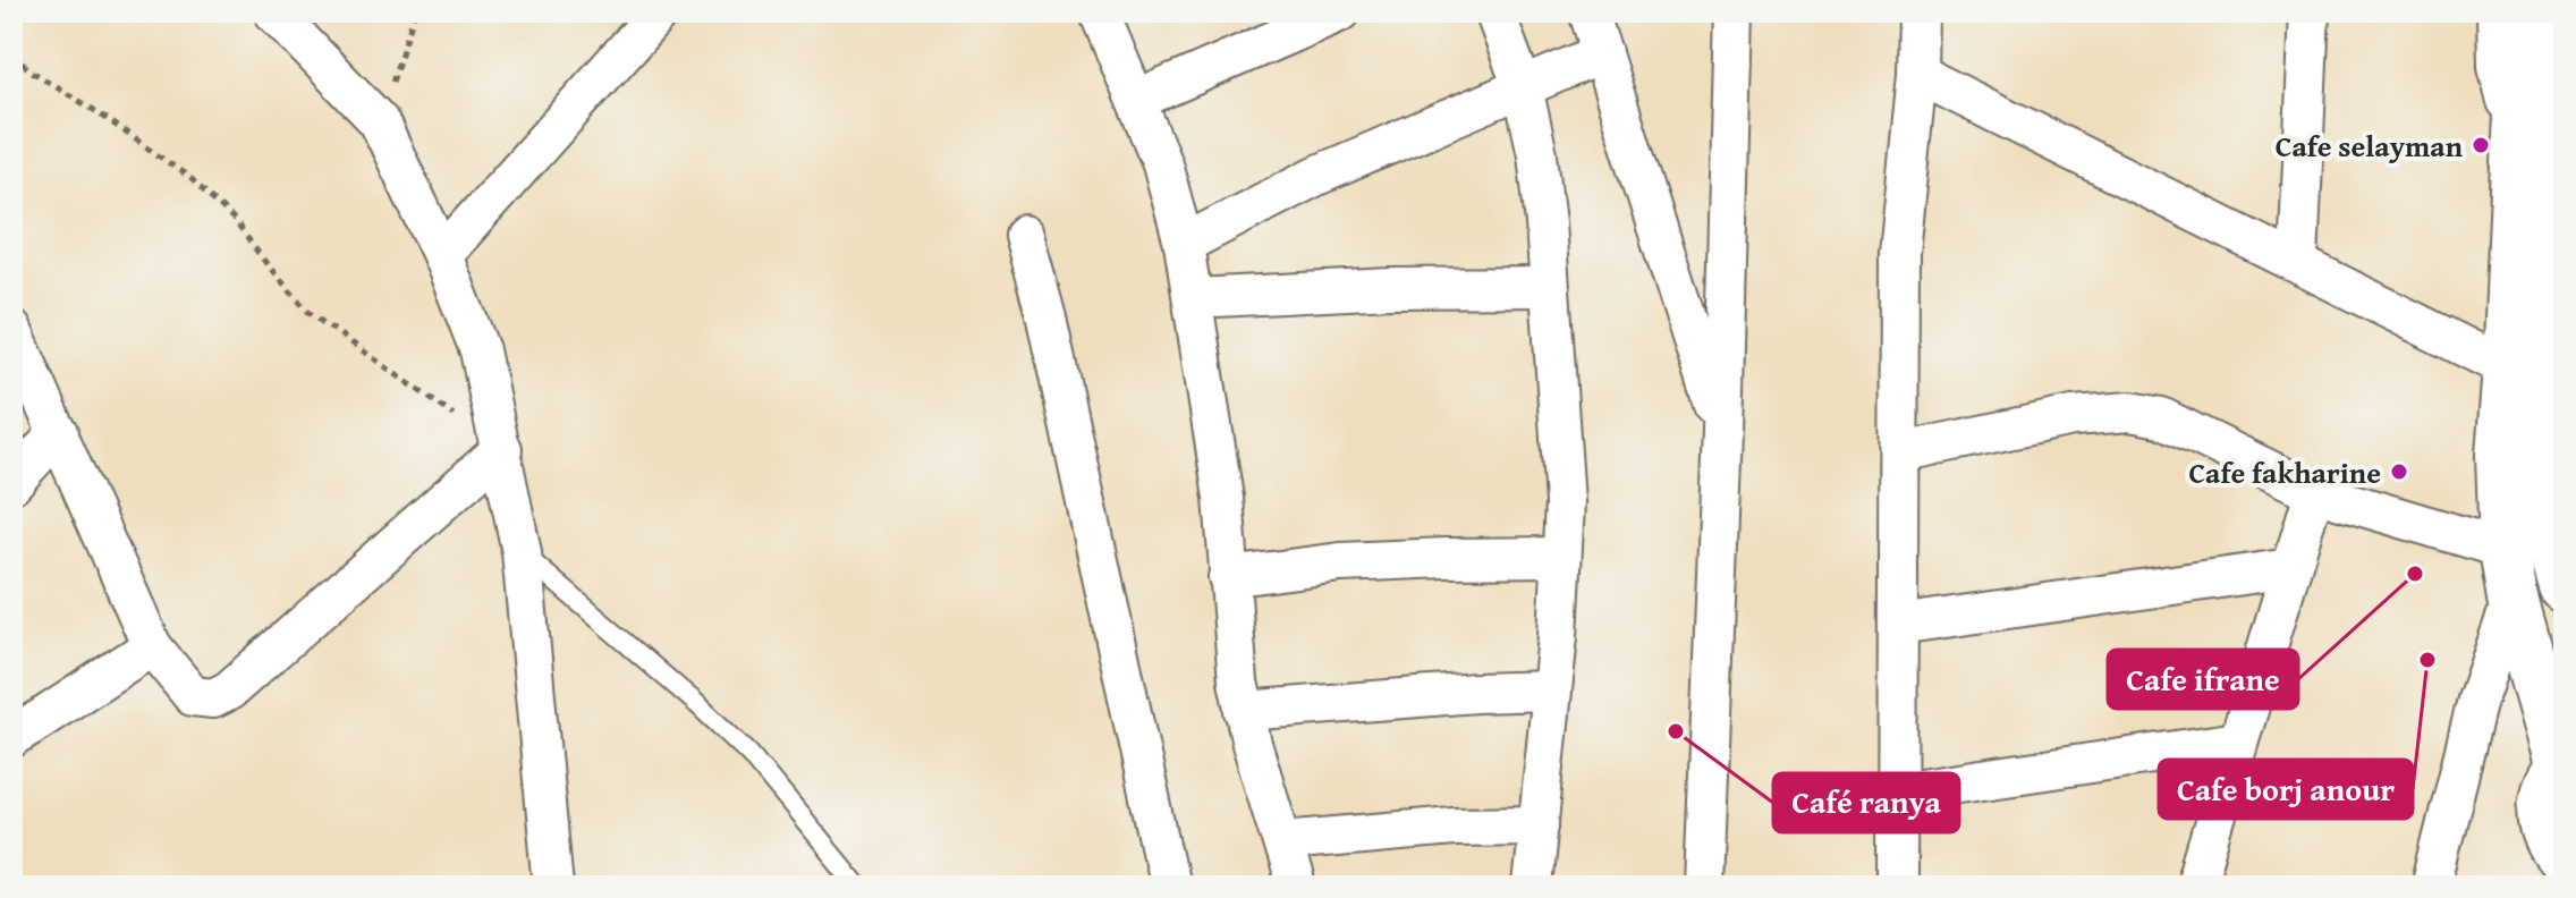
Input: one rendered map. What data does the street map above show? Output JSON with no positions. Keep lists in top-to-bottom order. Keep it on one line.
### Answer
{"places":["Cafe selayman","Cafe fakharine","Cafe ifrane","Cafe borj anour","Café ranya"]}
